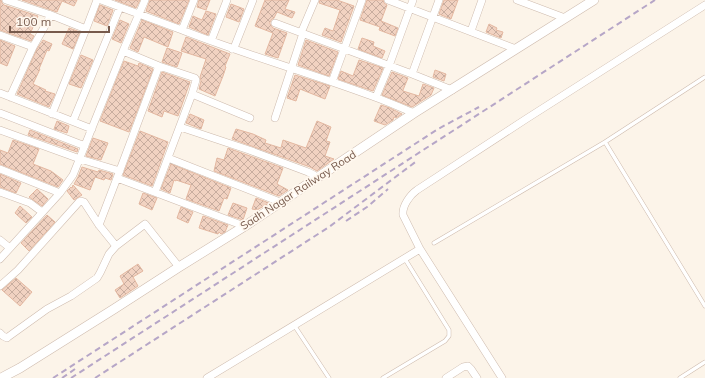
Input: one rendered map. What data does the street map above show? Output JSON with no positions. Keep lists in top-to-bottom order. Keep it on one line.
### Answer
{"streets":{"street":["Sadh Nagar Railway Road"]},"scale_bar":"100 m"}
